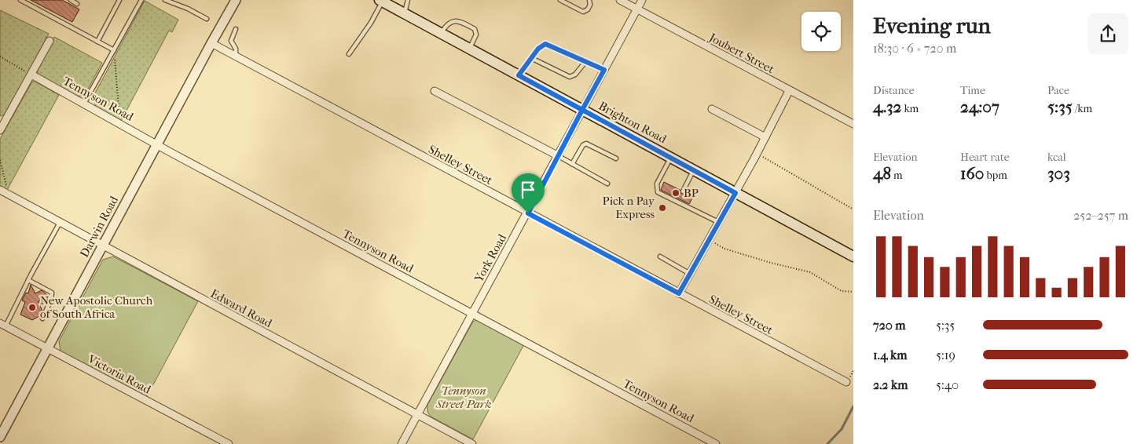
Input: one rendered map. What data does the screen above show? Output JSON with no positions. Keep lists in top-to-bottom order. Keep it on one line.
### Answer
{"streets":{"main road":["Brighton Road"],"street":["Joubert Street","Tennyson Road","Shelley Street","Darwin Road","York Road","Edward Road","Victoria Road"]},"crossings":[["Joubert Street","York Road"],["Tennyson Road","Darwin Road"],["Tennyson Road","York Road"],["Brighton Road","York Road"],["Shelley Street","Darwin Road"],["Shelley Street","York Road"],["Darwin Road","Edward Road"],["Darwin Road","Victoria Road"],["York Road","Edward Road"]],"parks":["Tennyson Street Park"],"places":["BP","Pick n Pay Express","New Apostolic Church of South Africa"],"page":{"heading":["Evening run","18:30 · 6 × 720 m"],"stats":[["Distance","4.32 km"],["Time","24:07"],["Pace","5:35 /km"],["Elevation","48 m"],["Heart rate","160 bpm"],["kcal","303"]],"chart":["Elevation","252–257 m"],"list":[{"name":"720 m","note":"5:35"},{"name":"1.4 km","note":"5:19"},{"name":"2.2 km","note":"5:40"}]}}
